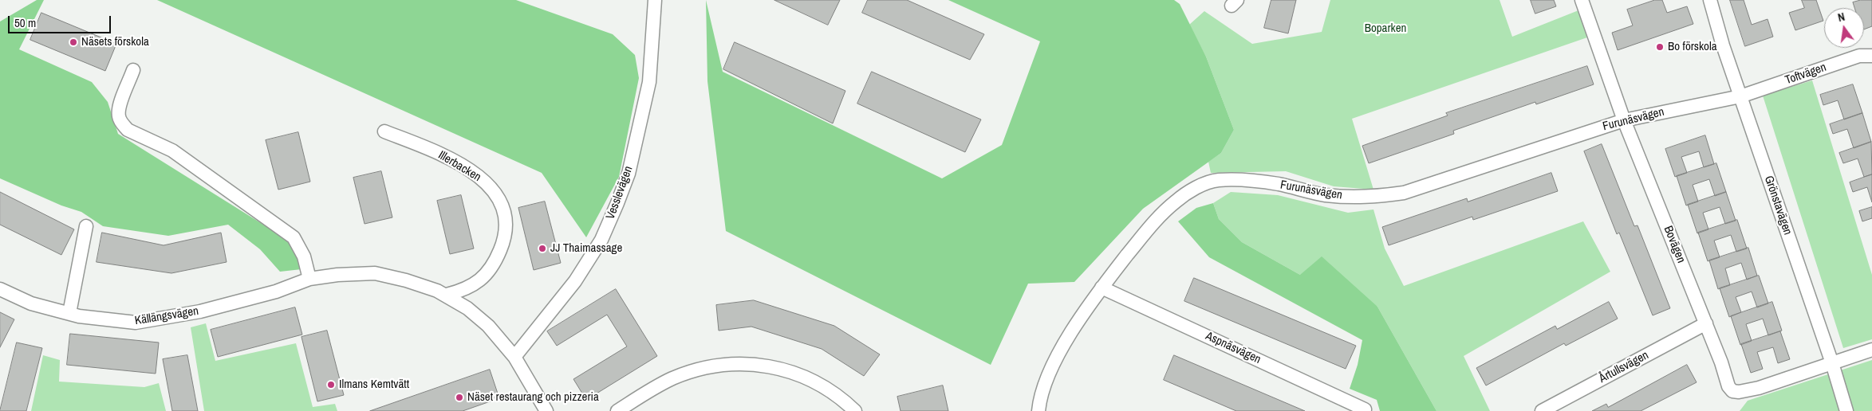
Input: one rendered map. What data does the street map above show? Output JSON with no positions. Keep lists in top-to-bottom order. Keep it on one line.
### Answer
{"streets":{"street":["Toftvägen","Furunäsvägen","Illerbacken","Vesslevägen","Grönstavägen","Bovägen","Källängsvägen","Aspnäsvägen","Årtullsvägen"]},"crossings":[["Toftvägen","Furunäsvägen"],["Toftvägen","Grönstavägen"],["Furunäsvägen","Grönstavägen"],["Furunäsvägen","Bovägen"],["Furunäsvägen","Aspnäsvägen"],["Illerbacken","Källängsvägen"],["Vesslevägen","Källängsvägen"],["Grönstavägen","Bovägen"],["Bovägen","Årtullsvägen"]],"parks":["Boparken"],"places":["Näsets förskola","Bo förskola","JJ Thaimassage","Ilmans Kemtvätt","Näset restaurang och pizzeria"],"scale_bar":"50 m","north":"top"}
